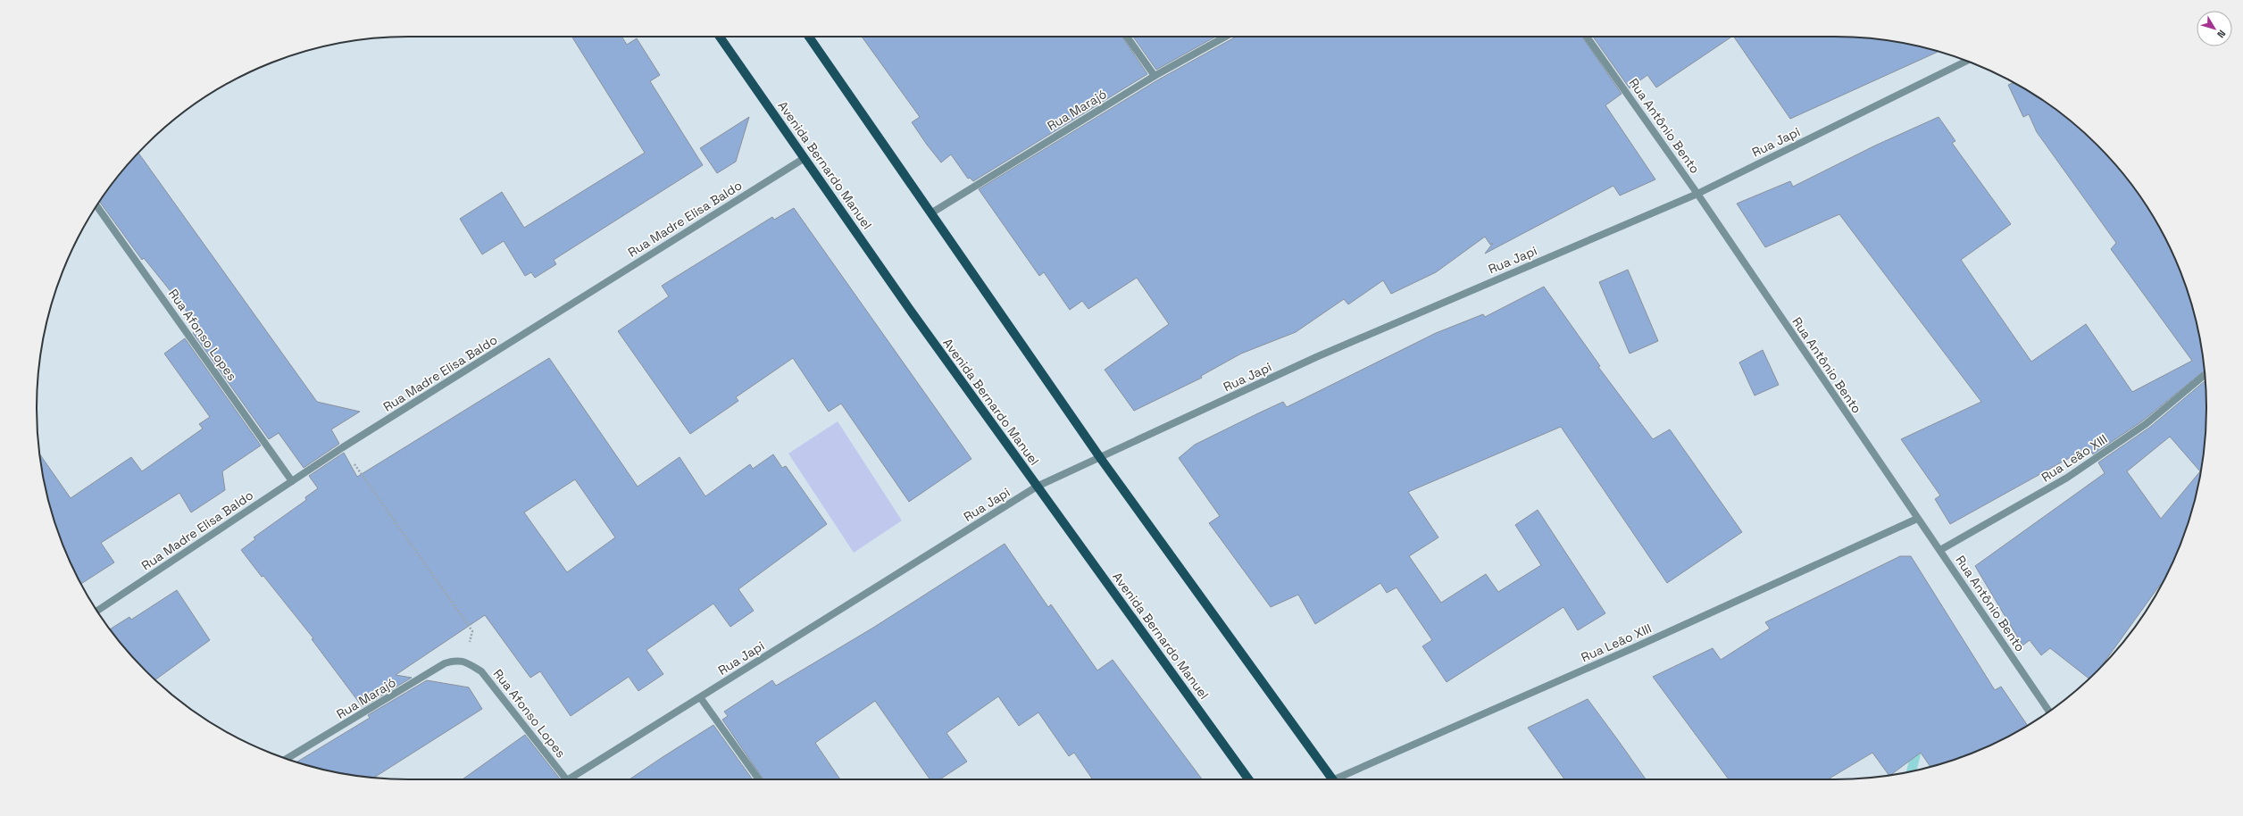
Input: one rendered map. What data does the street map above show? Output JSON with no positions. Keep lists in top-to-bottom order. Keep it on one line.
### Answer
{"streets":{"main road":["Avenida Bernardo Manuel"],"street":["Rua Marajó","Rua Antônio Bento","Rua Japi","Rua Madre Elisa Baldo","Rua Afonso Lopes","Rua Leão XIII"]},"crossings":[["Rua Marajó","Rua Afonso Lopes"],["Rua Antônio Bento","Rua Japi"],["Rua Antônio Bento","Rua Leão XIII"],["Rua Japi","Avenida Bernardo Manuel"],["Avenida Bernardo Manuel","Rua Madre Elisa Baldo"],["Rua Madre Elisa Baldo","Rua Afonso Lopes"]],"north":"bottom right"}
